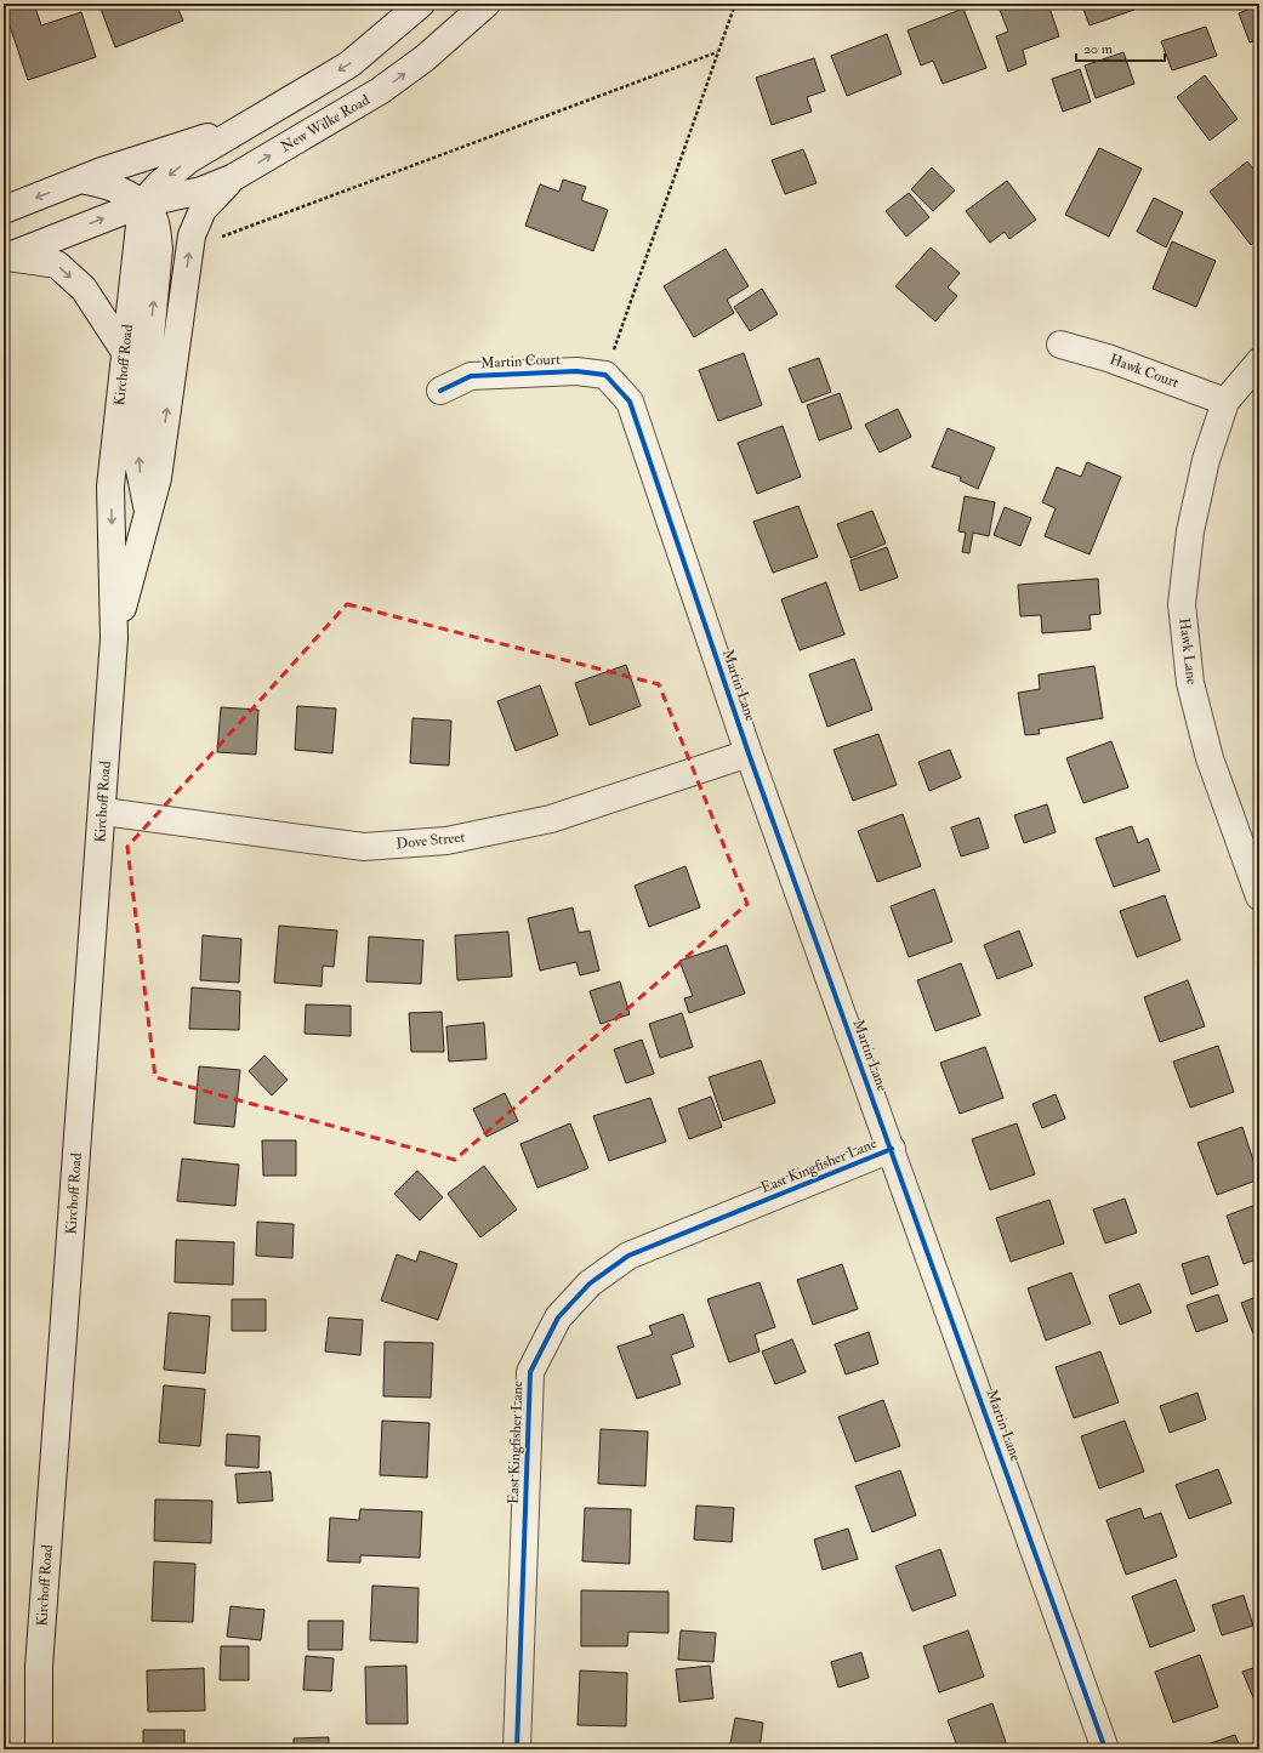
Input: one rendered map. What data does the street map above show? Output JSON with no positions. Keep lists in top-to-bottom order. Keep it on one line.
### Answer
{"streets":{"street":["New Wilke Road","Martin Court","Kirchoff Road","Hawk Court","Hawk Lane","Martin Lane","Dove Street","East Kingfisher Lane"]},"crossings":[["New Wilke Road","Kirchoff Road"],["Martin Court","Martin Lane"],["Kirchoff Road","Dove Street"],["Hawk Court","Hawk Lane"],["Martin Lane","Dove Street"],["Martin Lane","East Kingfisher Lane"]],"scale_bar":"20 m"}
